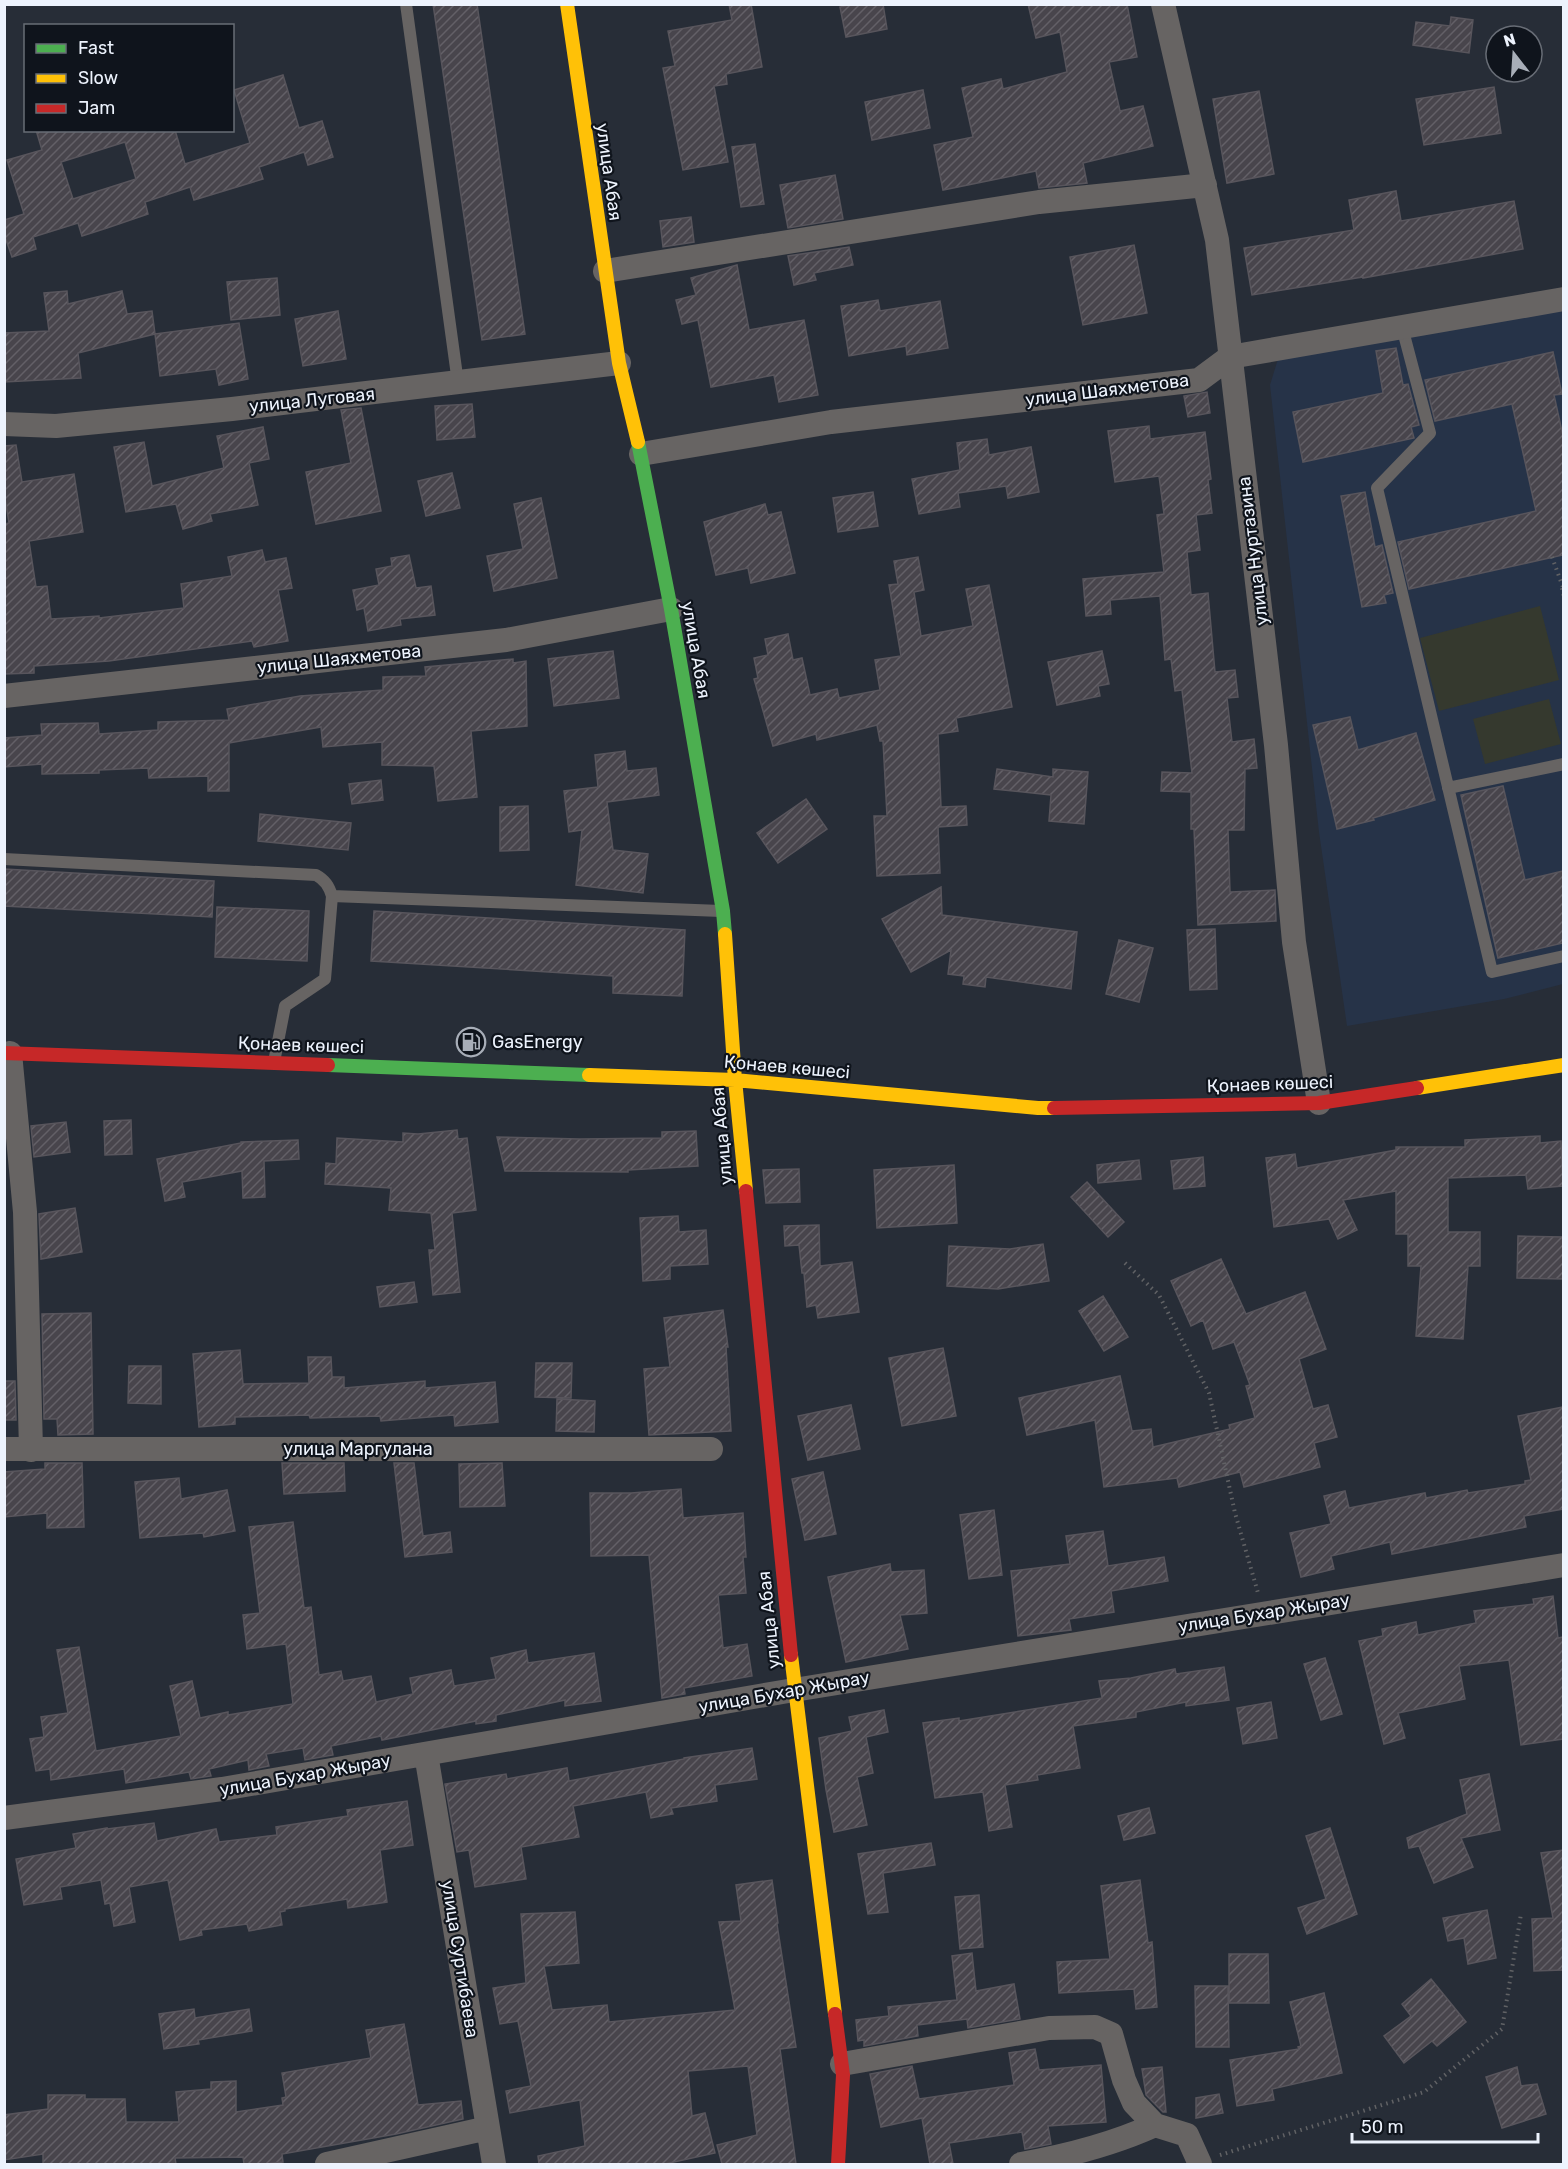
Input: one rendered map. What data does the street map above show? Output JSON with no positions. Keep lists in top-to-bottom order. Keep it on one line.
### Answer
{"streets":{"main road":["улица Абая","Қонаев көшесі"],"street":["улица Шаяхметова","улица Луговая","улица Нуртазина","улица Маргулана","улица Бухар Жырау","улица Суртибаева"]},"crossings":[["улица Абая","улица Шаяхметова"],["улица Абая","улица Луговая"],["улица Абая","Қонаев көшесі"],["улица Абая","улица Бухар Жырау"],["улица Шаяхметова","улица Нуртазина"],["улица Нуртазина","Қонаев көшесі"],["улица Бухар Жырау","улица Суртибаева"]],"places":{"fuel station":["GasEnergy"]},"legend":["Fast","Slow","Jam"],"scale_bar":"50 m","north":"top"}
